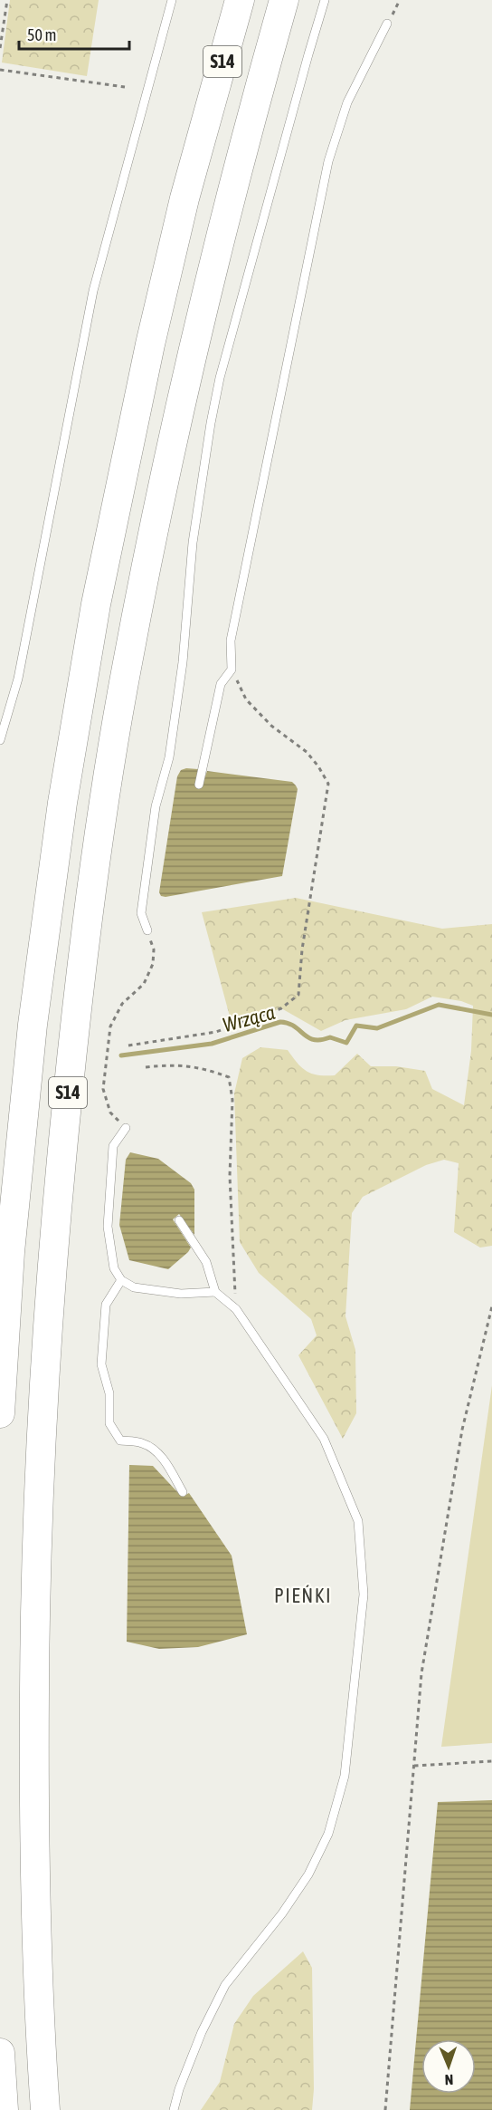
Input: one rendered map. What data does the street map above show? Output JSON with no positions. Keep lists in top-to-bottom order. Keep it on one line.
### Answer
{"streets":{"highway":["S14"]},"districts":["PIEŃKI"],"water":["Wrząca"],"scale_bar":"50 m","north":"bottom"}
